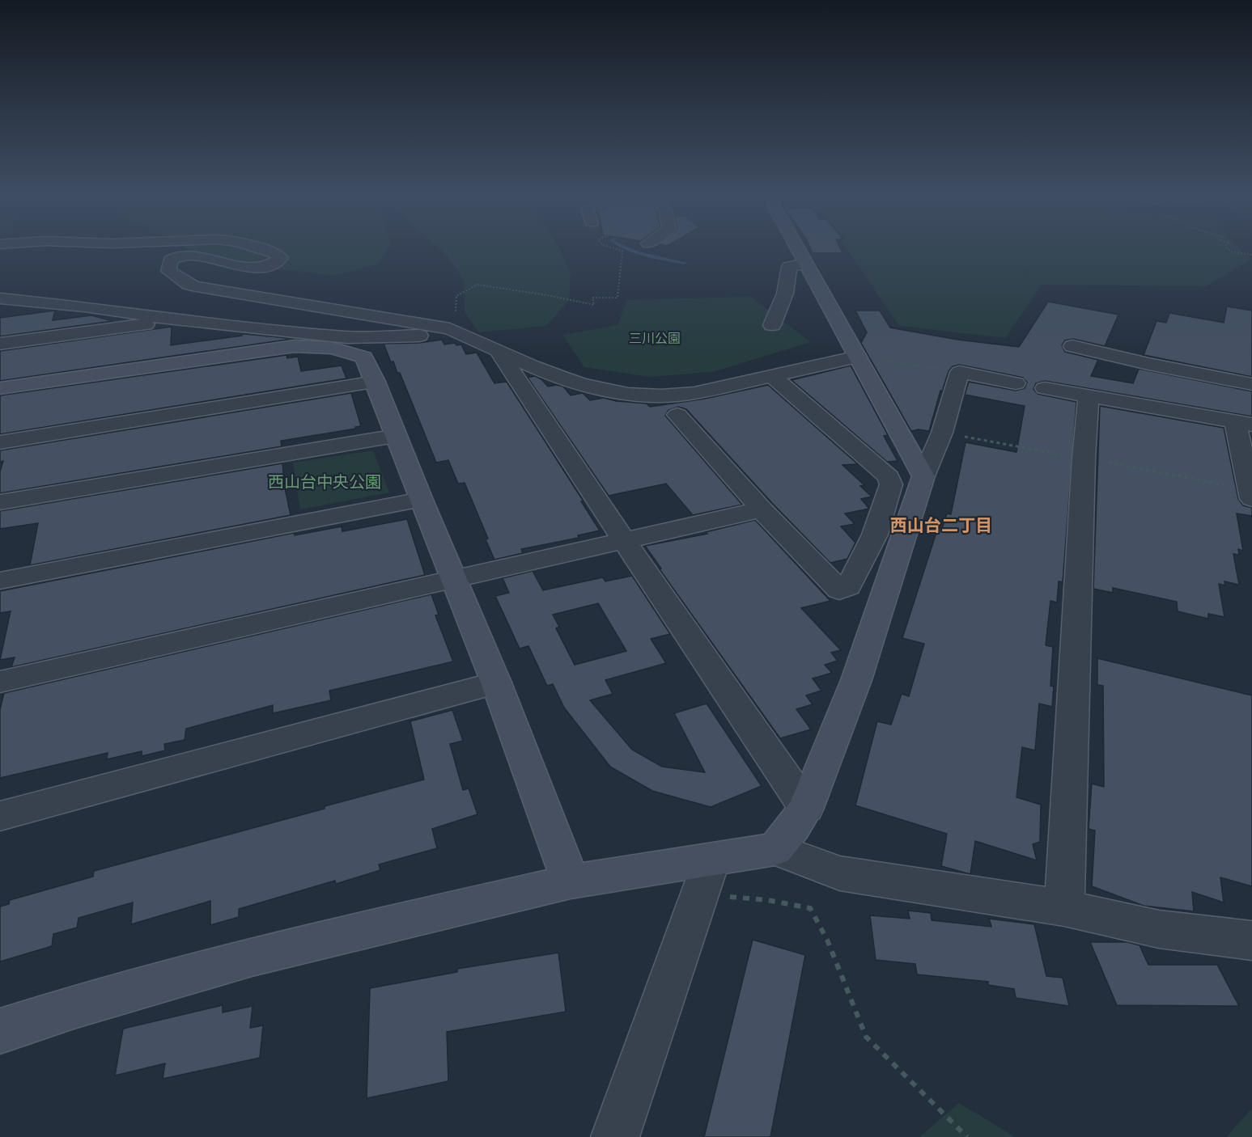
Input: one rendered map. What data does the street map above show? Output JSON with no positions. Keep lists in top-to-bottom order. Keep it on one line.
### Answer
{"districts":["西山台二丁目"],"parks":["三川公園","西山台中央公園"]}
